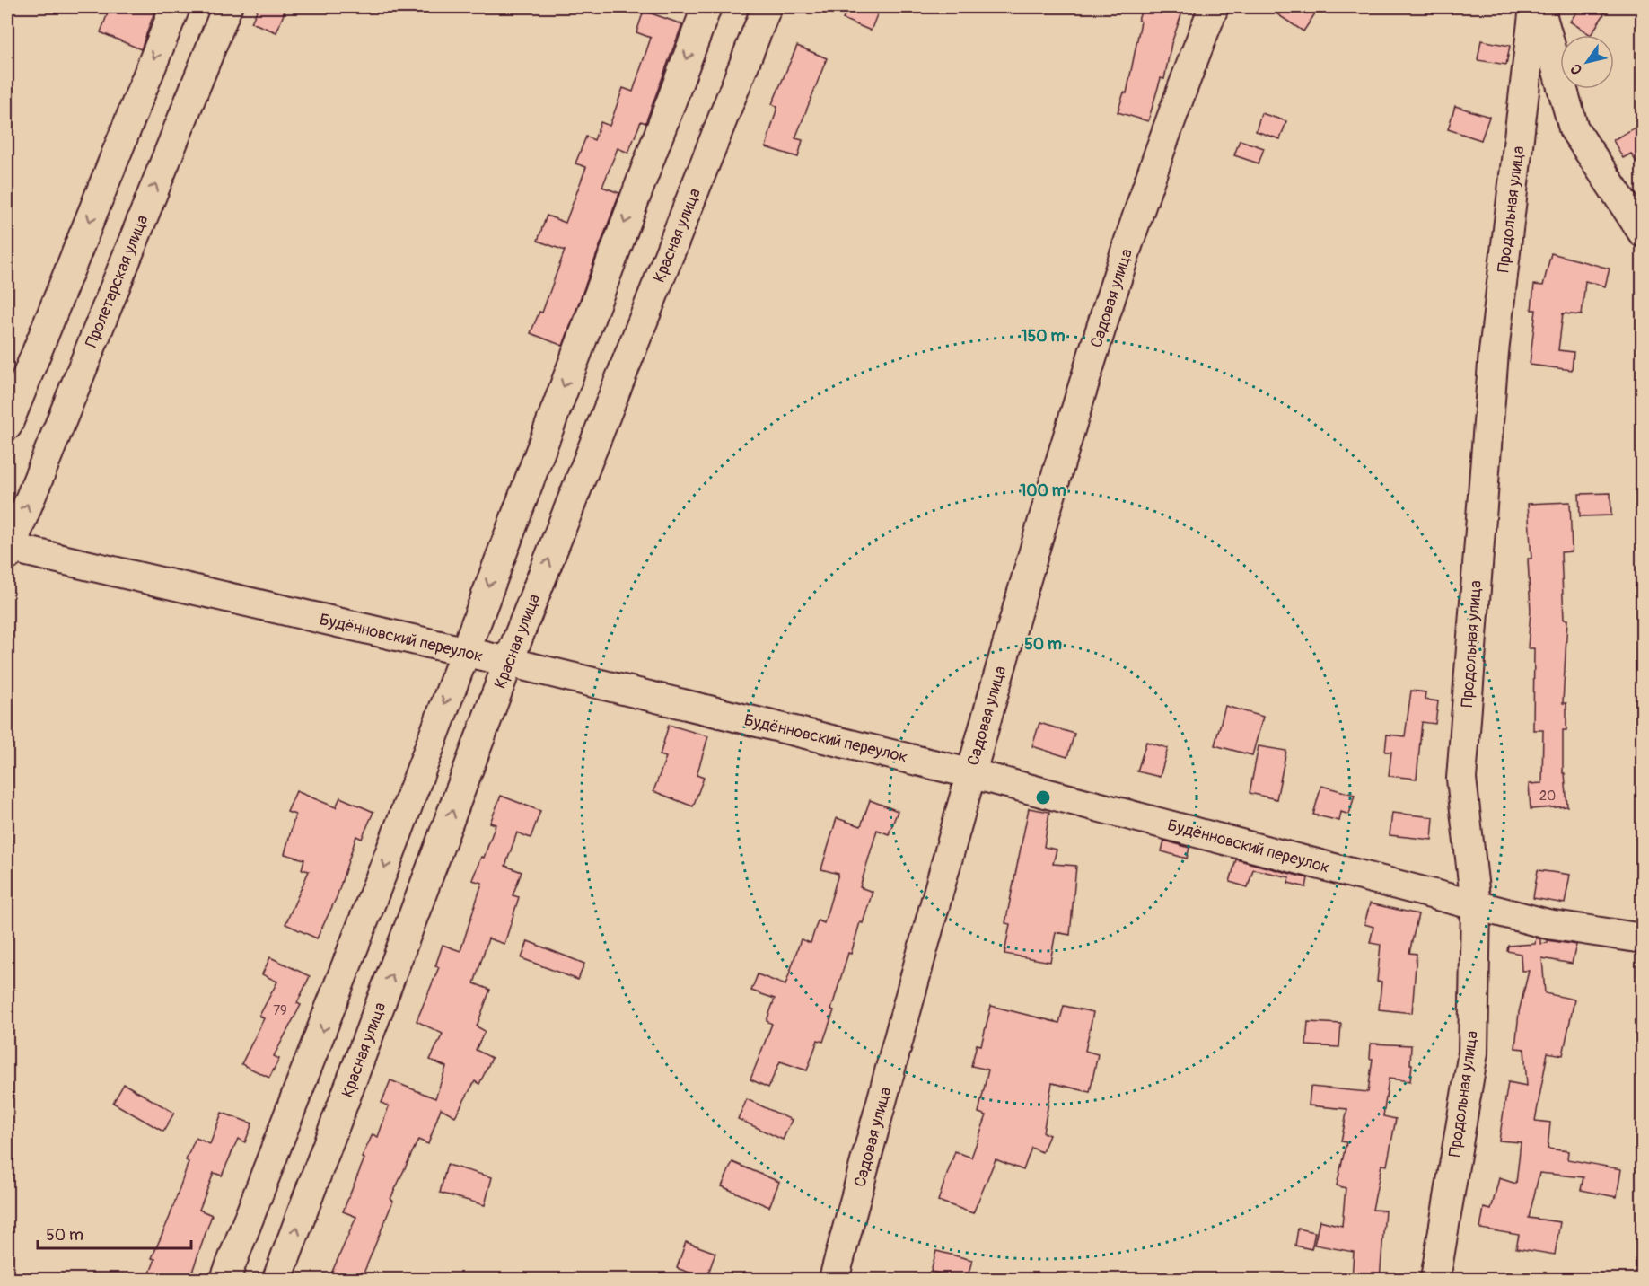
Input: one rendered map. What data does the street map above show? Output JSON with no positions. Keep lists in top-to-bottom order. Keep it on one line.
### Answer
{"streets":{"street":["Продольная улица","Красная улица","Пролетарская улица","Садовая улица","Будённовский переулок"]},"crossings":[["Продольная улица","Будённовский переулок"],["Красная улица","Будённовский переулок"],["Пролетарская улица","Будённовский переулок"],["Садовая улица","Будённовский переулок"]],"house_numbers":["20","79"],"scale_bar":"50 m","north":"bottom left","rings":["150 m","100 m","50 m"]}
